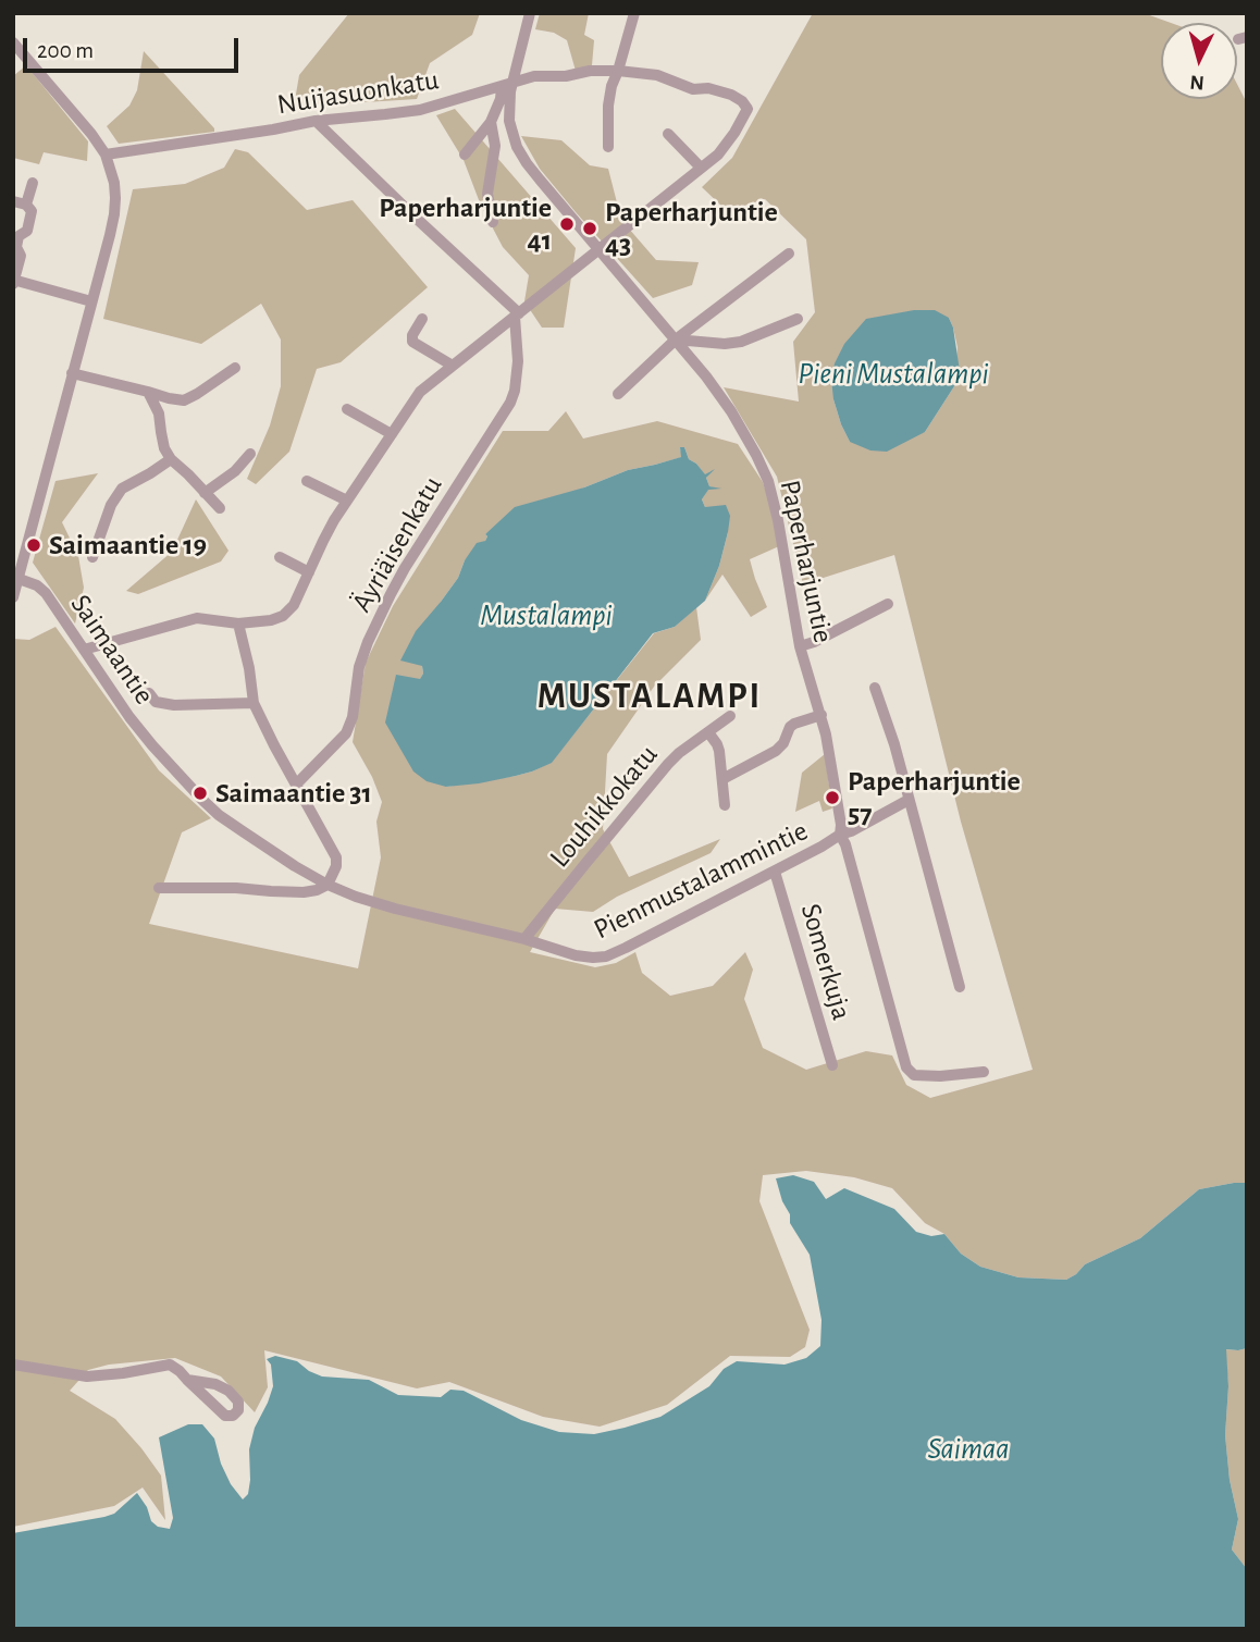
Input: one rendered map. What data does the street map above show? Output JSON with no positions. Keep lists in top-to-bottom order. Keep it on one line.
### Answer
{"streets":{"street":["Nuijasuonkatu","Äyriäisenkatu","Paperharjuntie","Saimaantie","Louhikkokatu","Pienmustalammintie","Somerkuja"]},"crossings":[["Nuijasuonkatu","Paperharjuntie"],["Paperharjuntie","Pienmustalammintie"],["Saimaantie","Louhikkokatu"],["Saimaantie","Pienmustalammintie"],["Pienmustalammintie","Somerkuja"]],"districts":["MUSTALAMPI"],"water":["Pieni Mustalampi","Mustalampi","Saimaa"],"places":["Paperharjuntie 41","Paperharjuntie 43","Saimaantie 19","Saimaantie 31","Paperharjuntie 57"],"scale_bar":"200 m","north":"bottom"}
